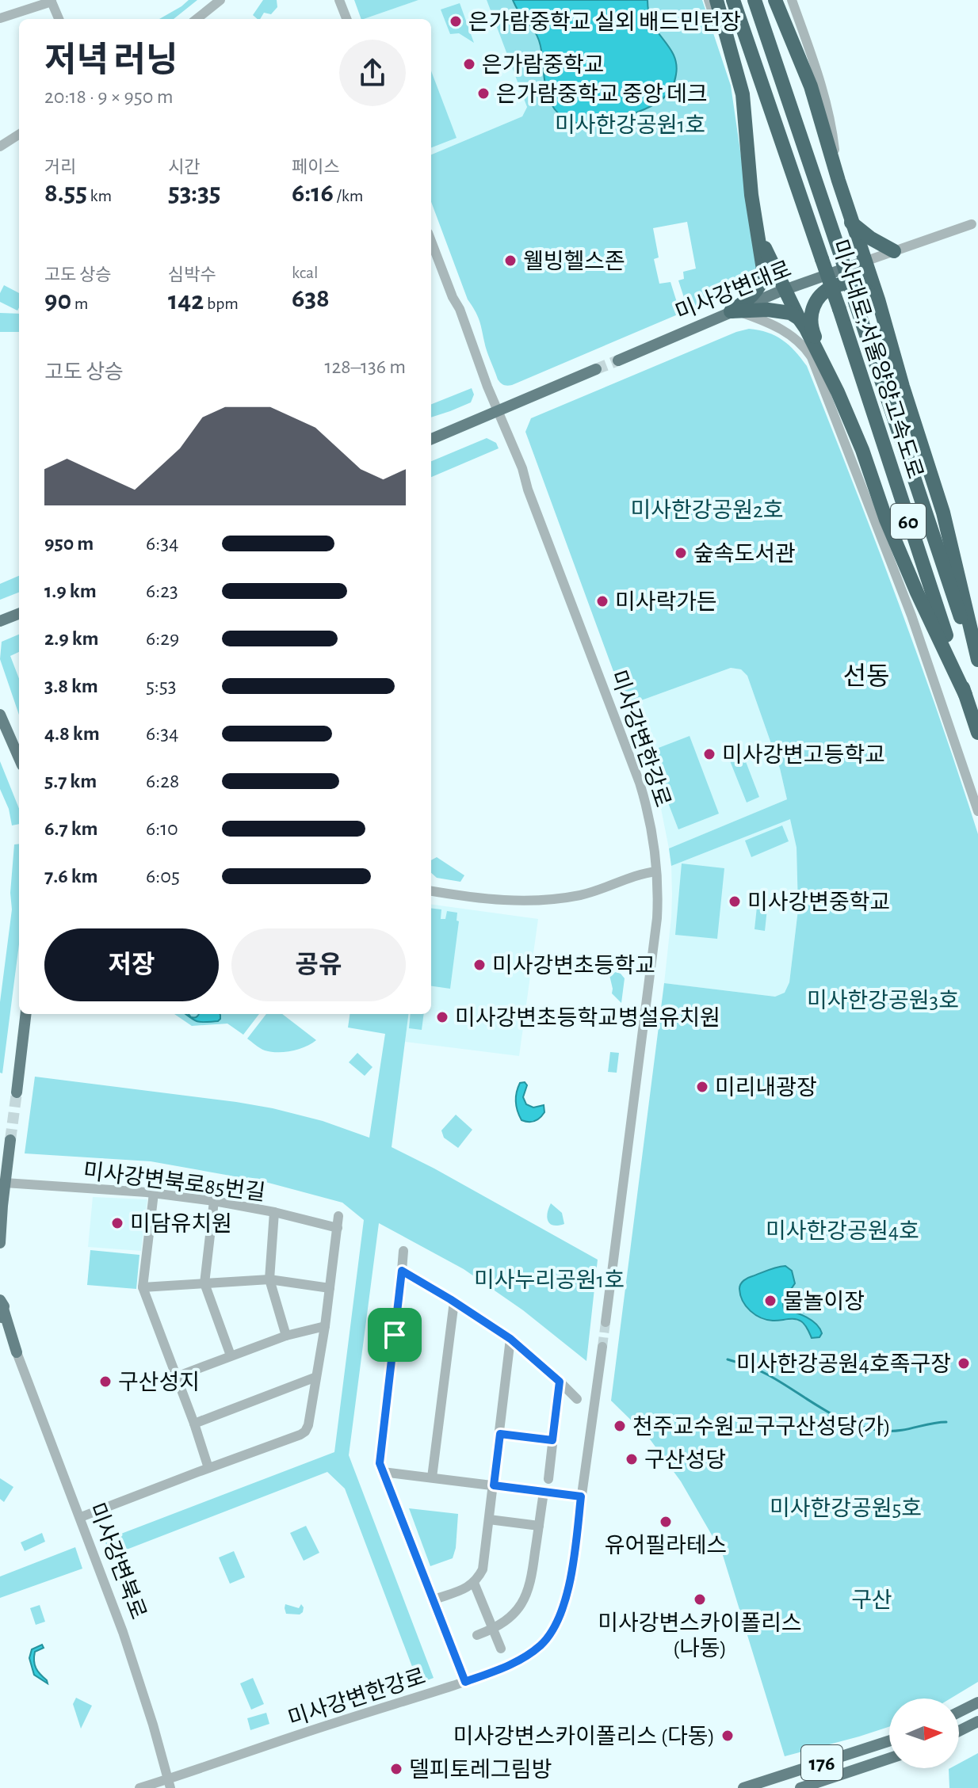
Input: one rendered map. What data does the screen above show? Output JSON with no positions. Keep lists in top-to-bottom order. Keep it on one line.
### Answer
{"streets":{"highway":["미사대로;서울양양고속도로","60"],"main road":["미사강변대로","176"],"street":["미사강변한강로","미사강변북로85번길","미사강변북로"]},"crossings":[["미사강변한강로","미사강변북로"]],"districts":["선동"],"parks":["미사한강공원1호","미사한강공원2호","미사한강공원3호","미사한강공원4호","미사누리공원1호","미사한강공원5호","구산"],"places":["은가람중학교 실외 배드민턴장","은가람중학교","은가람중학교 중앙 데크","웰빙헬스존","숲속도서관","미사락가든","미사강변고등학교","미사강변중학교","미사강변초등학교","미사강변초등학교병설유치원","미리내광장","미담유치원","물놀이장","미사한강공원4호족구장","구산성지","천주교수원교구구산성당(가)","구산성당","유어필라테스","미사강변스카이폴리스 (나동)","미사강변스카이폴리스 (다동)","델피토레그림방"],"north":"right","page":{"heading":["저녁 러닝","20:18 · 9 × 950 m"],"stats":[["거리","8.55 km"],["시간","53:35"],["페이스","6:16 /km"],["고도 상승","90 m"],["심박수","142 bpm"],["kcal","638"]],"chart":["고도 상승","128–136 m"],"list":[{"name":"950 m","note":"6:34"},{"name":"1.9 km","note":"6:23"},{"name":"2.9 km","note":"6:29"},{"name":"3.8 km","note":"5:53"},{"name":"4.8 km","note":"6:34"},{"name":"5.7 km","note":"6:28"},{"name":"6.7 km","note":"6:10"},{"name":"7.6 km","note":"6:05"}],"buttons":["저장","공유"]}}
